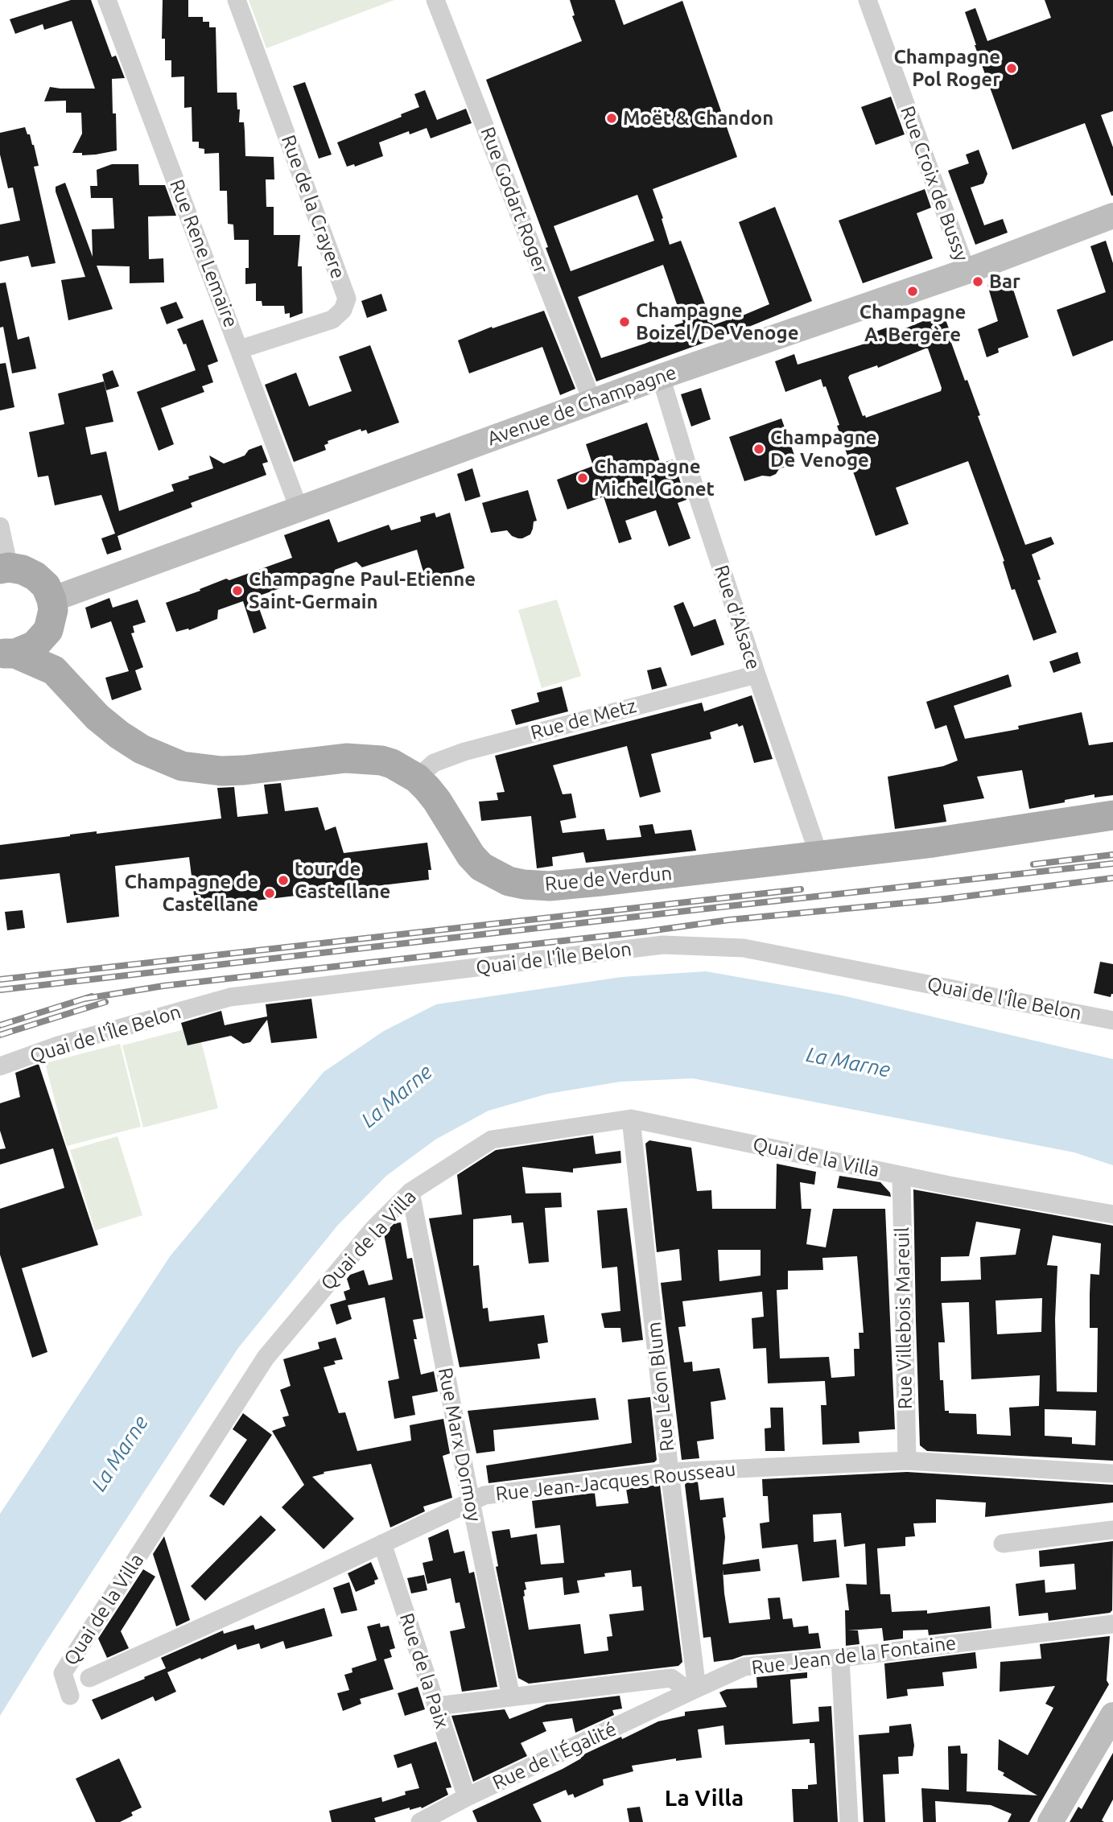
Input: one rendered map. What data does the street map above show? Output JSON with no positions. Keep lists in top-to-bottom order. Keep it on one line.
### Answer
{"streets":{"main road":["Avenue de Champagne","Rue de Verdun"],"street":["Rue Croix de Bussy","Rue Godart Roger","Rue de la Crayere","Rue Rene Lemaire","Rue d'Alsace","Rue de Metz","Quai de l'Île Belon","Quai de la Villa","Rue Villebois Mareuil","Rue Léon Blum","Rue Marx Dormoy","Rue Jean-Jacques Rousseau","Rue Jean de la Fontaine","Rue de la Paix","Rue de l'Égalité"]},"crossings":[["Rue Croix de Bussy","Avenue de Champagne"],["Rue Godart Roger","Avenue de Champagne"],["Rue de la Crayere","Rue Rene Lemaire"],["Rue Rene Lemaire","Avenue de Champagne"],["Avenue de Champagne","Rue d'Alsace"],["Rue d'Alsace","Rue de Metz"],["Rue d'Alsace","Rue de Verdun"],["Rue de Metz","Rue de Verdun"],["Quai de la Villa","Rue Villebois Mareuil"],["Quai de la Villa","Rue Léon Blum"],["Quai de la Villa","Rue Marx Dormoy"],["Rue Villebois Mareuil","Rue Jean-Jacques Rousseau"],["Rue Léon Blum","Rue Jean-Jacques Rousseau"],["Rue Léon Blum","Rue Jean de la Fontaine"],["Rue Léon Blum","Rue de l'Égalité"],["Rue Marx Dormoy","Rue Jean-Jacques Rousseau"],["Rue Jean-Jacques Rousseau","Rue de la Paix"],["Rue Jean de la Fontaine","Rue de l'Égalité"],["Rue de la Paix","Rue de l'Égalité"]],"districts":["La Villa"],"water":["La Marne"],"places":["Champagne Pol Roger","Moёt & Chandon","Bar","Champagne A. Bergère","Champagne Boizel/De Venoge","Champagne De Venoge","Champagne Michel Gonet","Champagne Paul-Etienne Saint-Germain","tour de Castellane","Champagne de Castellane"]}
